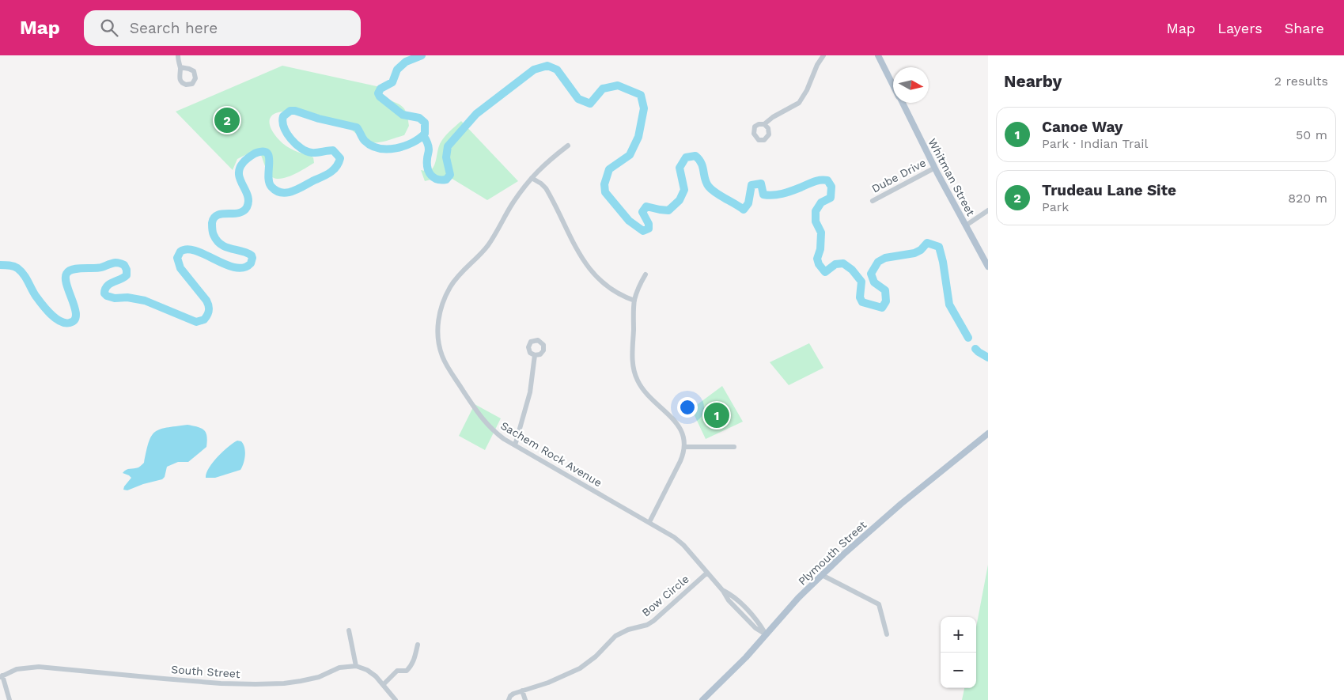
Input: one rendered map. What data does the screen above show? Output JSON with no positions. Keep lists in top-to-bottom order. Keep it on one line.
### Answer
{"streets":{"main road":["Whitman Street","Plymouth Street"],"street":["Dube Drive","Sachem Rock Avenue","Bow Circle","South Street"]},"crossings":[["Dube Drive","Whitman Street"],["Sachem Rock Avenue","Plymouth Street"],["Sachem Rock Avenue","Bow Circle"]],"north":"right","page":{"header":"Map","search":"Search here","nav":["Map","Layers","Share"],"heading":["Nearby","2 results"],"pins":["2","1"],"list":[{"mark":"1","name":"Canoe Way","note":"Park · Indian Trail","value":"50 m"},{"mark":"2","name":"Trudeau Lane Site","note":"Park","value":"820 m"}],"map_buttons":["+","−"]}}
